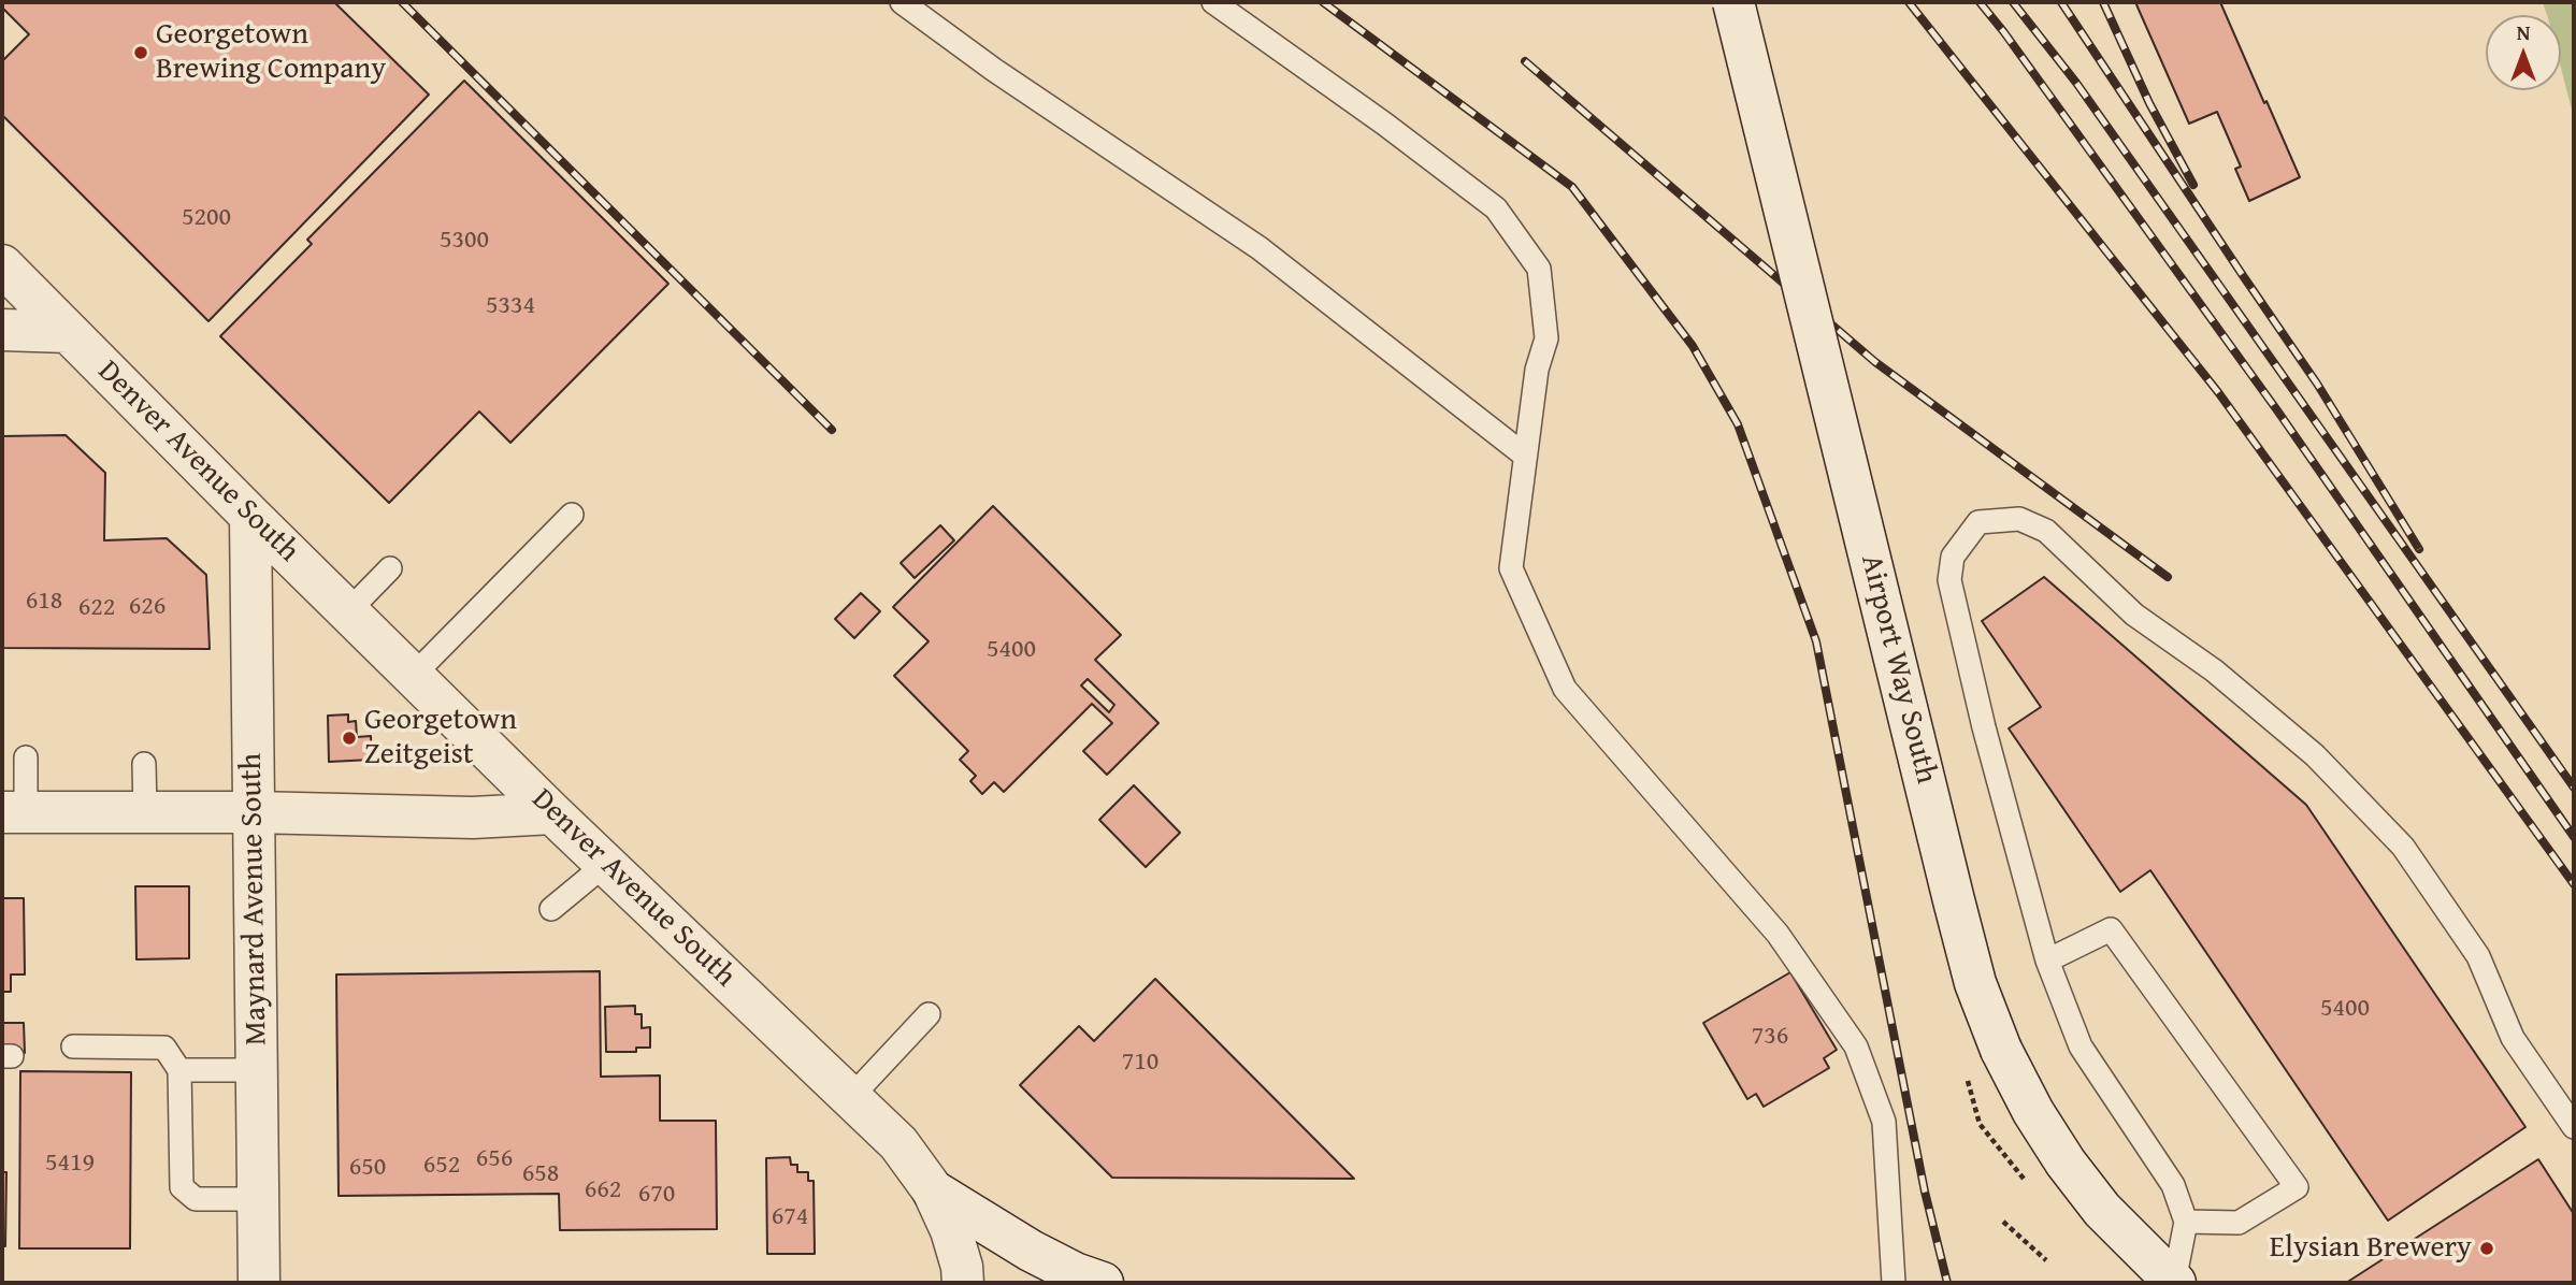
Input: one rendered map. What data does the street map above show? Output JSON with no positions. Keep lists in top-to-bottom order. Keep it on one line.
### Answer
{"streets":{"street":["Denver Avenue South","Airport Way South","Maynard Avenue South"]},"crossings":[["Denver Avenue South","Maynard Avenue South"]],"places":["Georgetown Brewing Company","Georgetown Zeitgeist","Elysian Brewery"],"house_numbers":["5200","5300","5334","618","626","622","5400","5400","736","710","656","5419","652","650","658","662","670","674"],"north":"top"}
